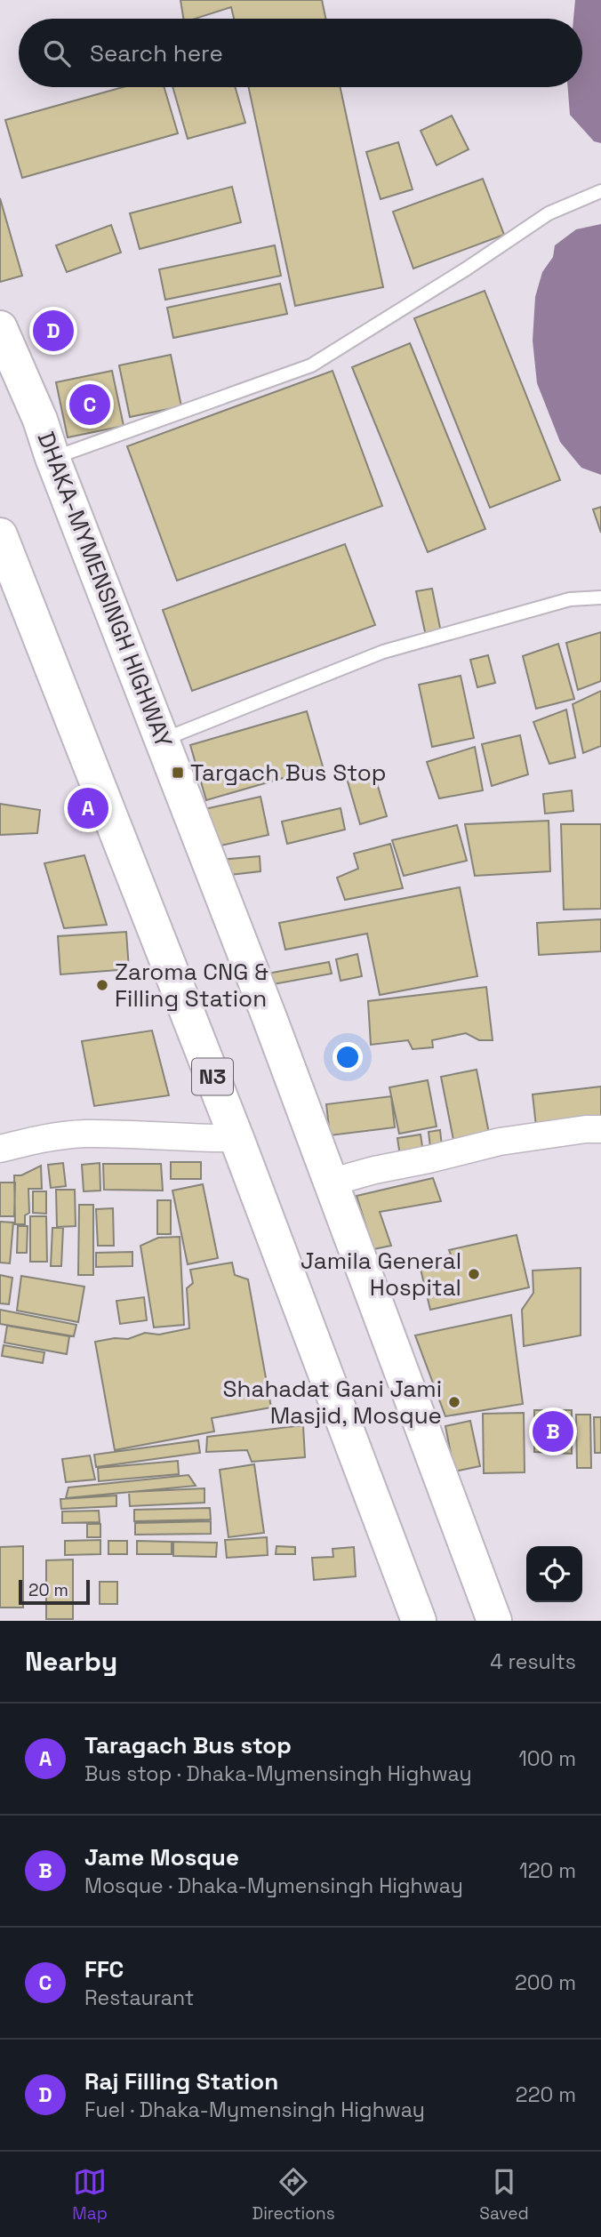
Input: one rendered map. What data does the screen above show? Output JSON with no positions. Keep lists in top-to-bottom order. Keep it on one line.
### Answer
{"streets":{"highway":["DHAKA-MYMENSINGH HIGHWAY","N3"]},"places":{"transit":["Targach Bus Stop"],"other":["Zaroma CNG & Filling Station","Jamila General Hospital","Shahadat Gani Jami Masjid, Mosque"]},"scale_bar":"20 m","page":{"search":"Search here","pins":["D","C","A","B"],"scale":"20 m","heading":["Nearby","4 results"],"list":[{"mark":"A","name":"Taragach Bus stop","note":"Bus stop · Dhaka-Mymensingh Highway","value":"100 m"},{"mark":"B","name":"Jame Mosque","note":"Mosque · Dhaka-Mymensingh Highway","value":"120 m"},{"mark":"C","name":"FFC","note":"Restaurant","value":"200 m"},{"mark":"D","name":"Raj Filling Station","note":"Fuel · Dhaka-Mymensingh Highway","value":"220 m"}],"nav":["Map","Directions","Saved"]}}
